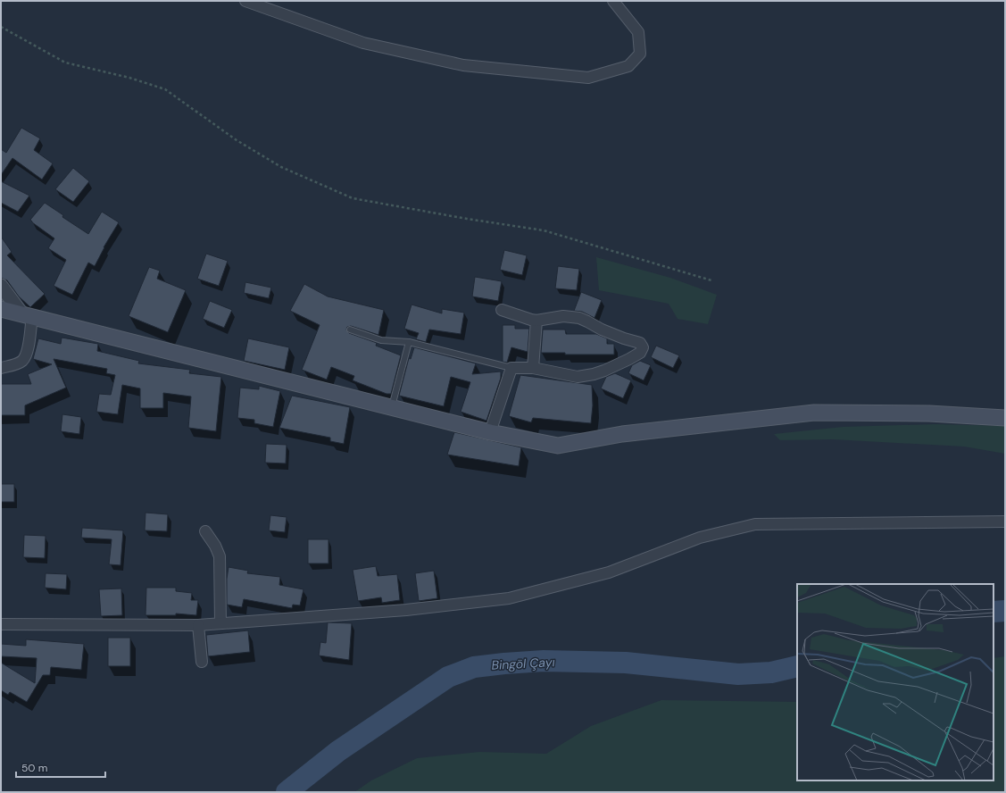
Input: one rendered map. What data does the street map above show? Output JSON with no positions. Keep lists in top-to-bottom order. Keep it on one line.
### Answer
{"water":["Bingöl Çayı"],"scale_bar":"50 m"}
